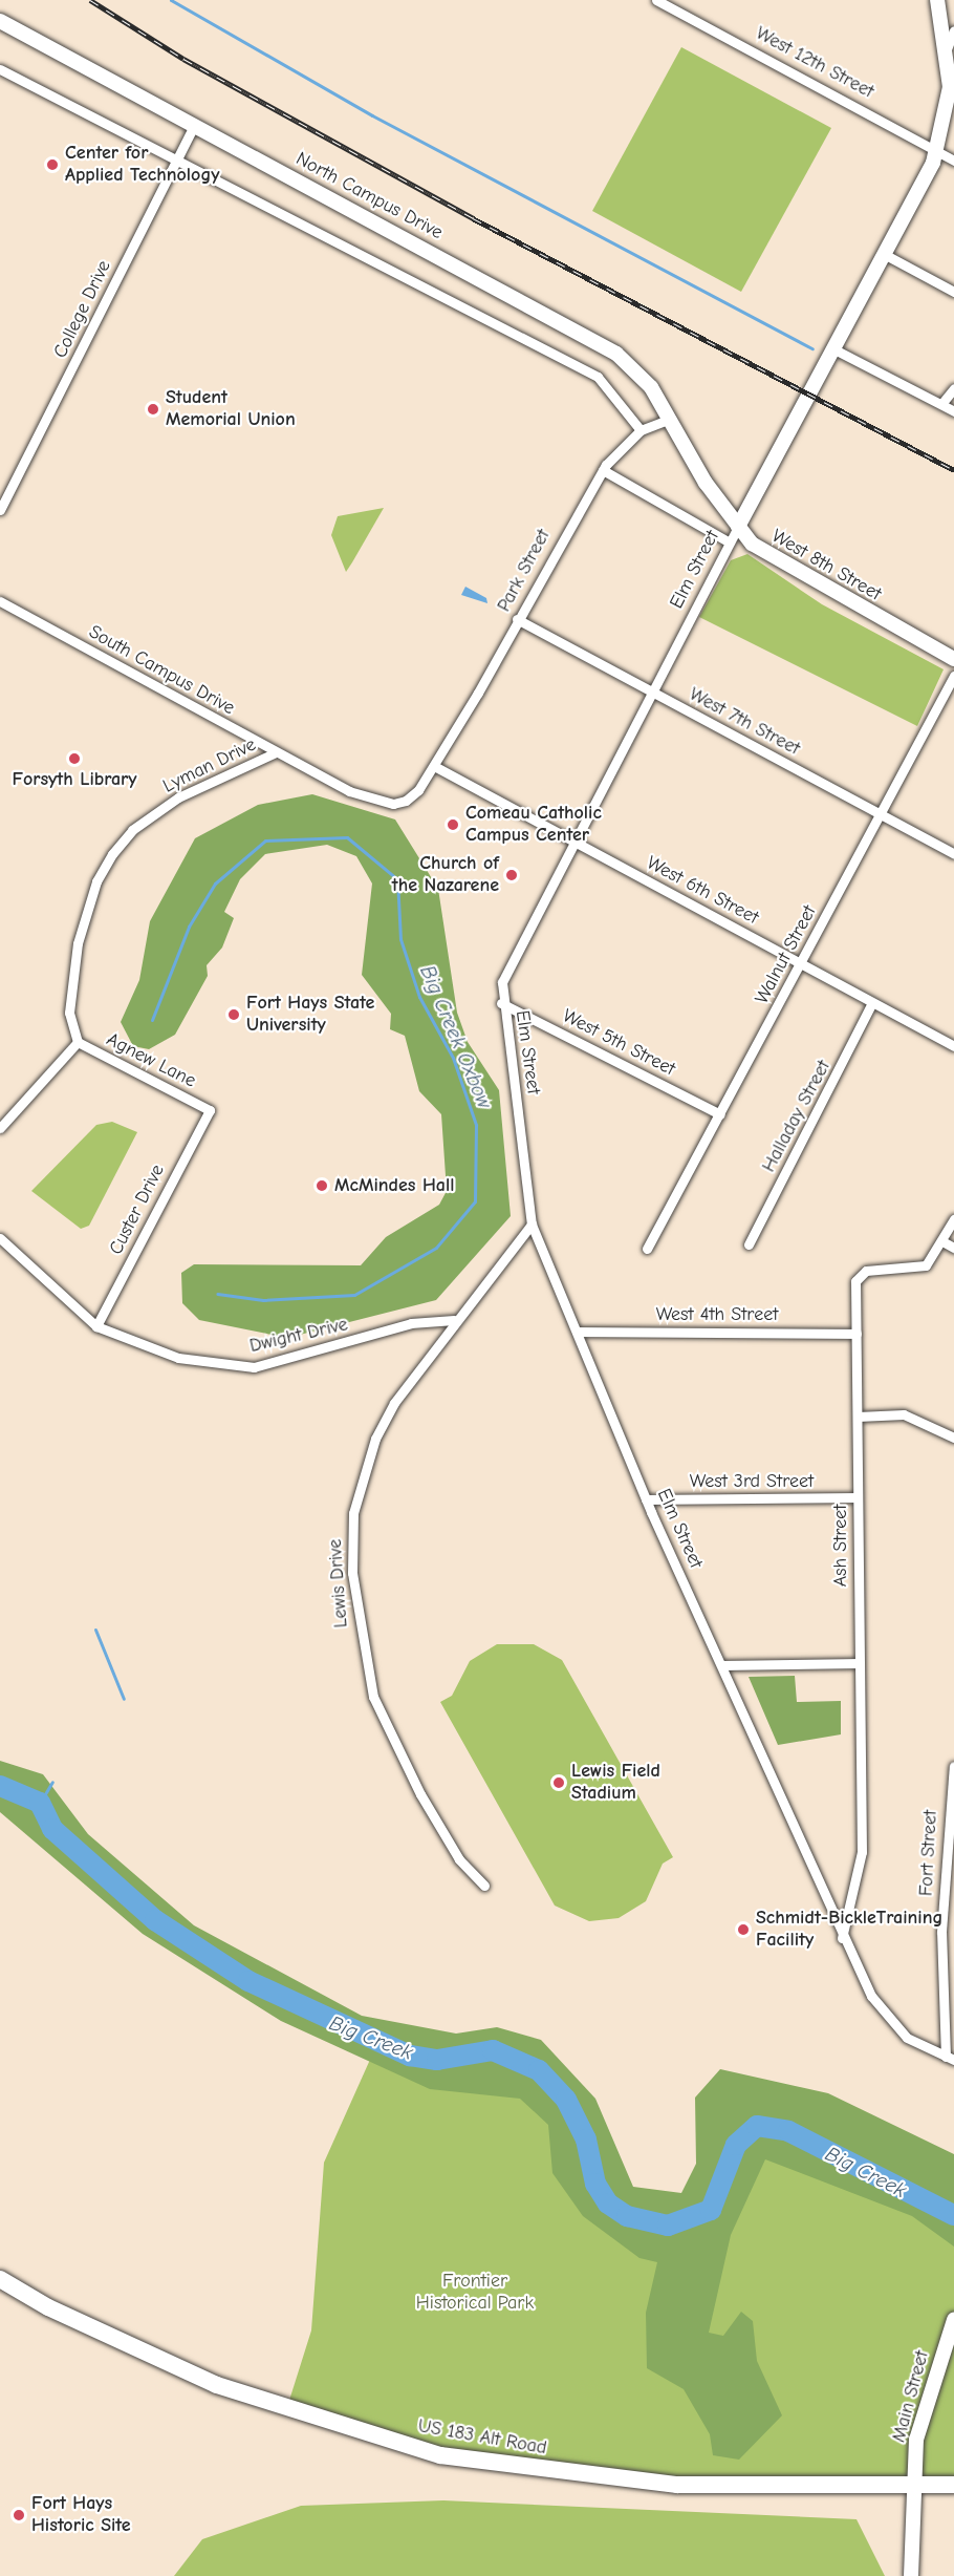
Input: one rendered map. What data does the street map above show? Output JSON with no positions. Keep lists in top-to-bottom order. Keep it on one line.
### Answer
{"streets":{"highway":["US 183 Alt Road"],"main road":["North Campus Drive","West 8th Street","Elm Street","Main Street"],"street":["West 12th Street","College Drive","Park Street","South Campus Drive","West 7th Street","Lyman Drive","West 6th Street","Walnut Street","West 5th Street","Agnew Lane","Halladay Street","Custer Drive","West 4th Street","Dwight Drive","West 3rd Street","Ash Street","Lewis Drive","Fort Street"]},"crossings":[["West 12th Street","Elm Street"],["North Campus Drive","College Drive"],["North Campus Drive","West 8th Street"],["North Campus Drive","Park Street"],["West 8th Street","Elm Street"],["Elm Street","West 7th Street"],["Elm Street","West 6th Street"],["Elm Street","West 5th Street"],["Elm Street","West 4th Street"],["Elm Street","West 3rd Street"],["Elm Street","Ash Street"],["Elm Street","Lewis Drive"],["Elm Street","Fort Street"],["Park Street","South Campus Drive"],["Park Street","West 7th Street"],["Park Street","West 6th Street"],["South Campus Drive","Lyman Drive"],["South Campus Drive","West 6th Street"],["West 7th Street","Walnut Street"],["Lyman Drive","Agnew Lane"],["West 6th Street","Walnut Street"],["West 6th Street","Halladay Street"],["Walnut Street","West 5th Street"],["Agnew Lane","Custer Drive"],["Custer Drive","Dwight Drive"],["West 4th Street","Ash Street"],["Dwight Drive","Lewis Drive"],["West 3rd Street","Ash Street"],["Main Street","US 183 Alt Road"]],"water":["Big Creek Oxbow","Big Creek"],"parks":["Frontier Historical Park"],"places":["Center for Applied Technology","Student Memorial Union","Forsyth Library","Comeau Catholic Campus Center","Church of the Nazarene","Fort Hays State University","McMindes Hall","Lewis Field Stadium","Schmidt-BickleTraining Facility","Fort Hays Historic Site"]}
